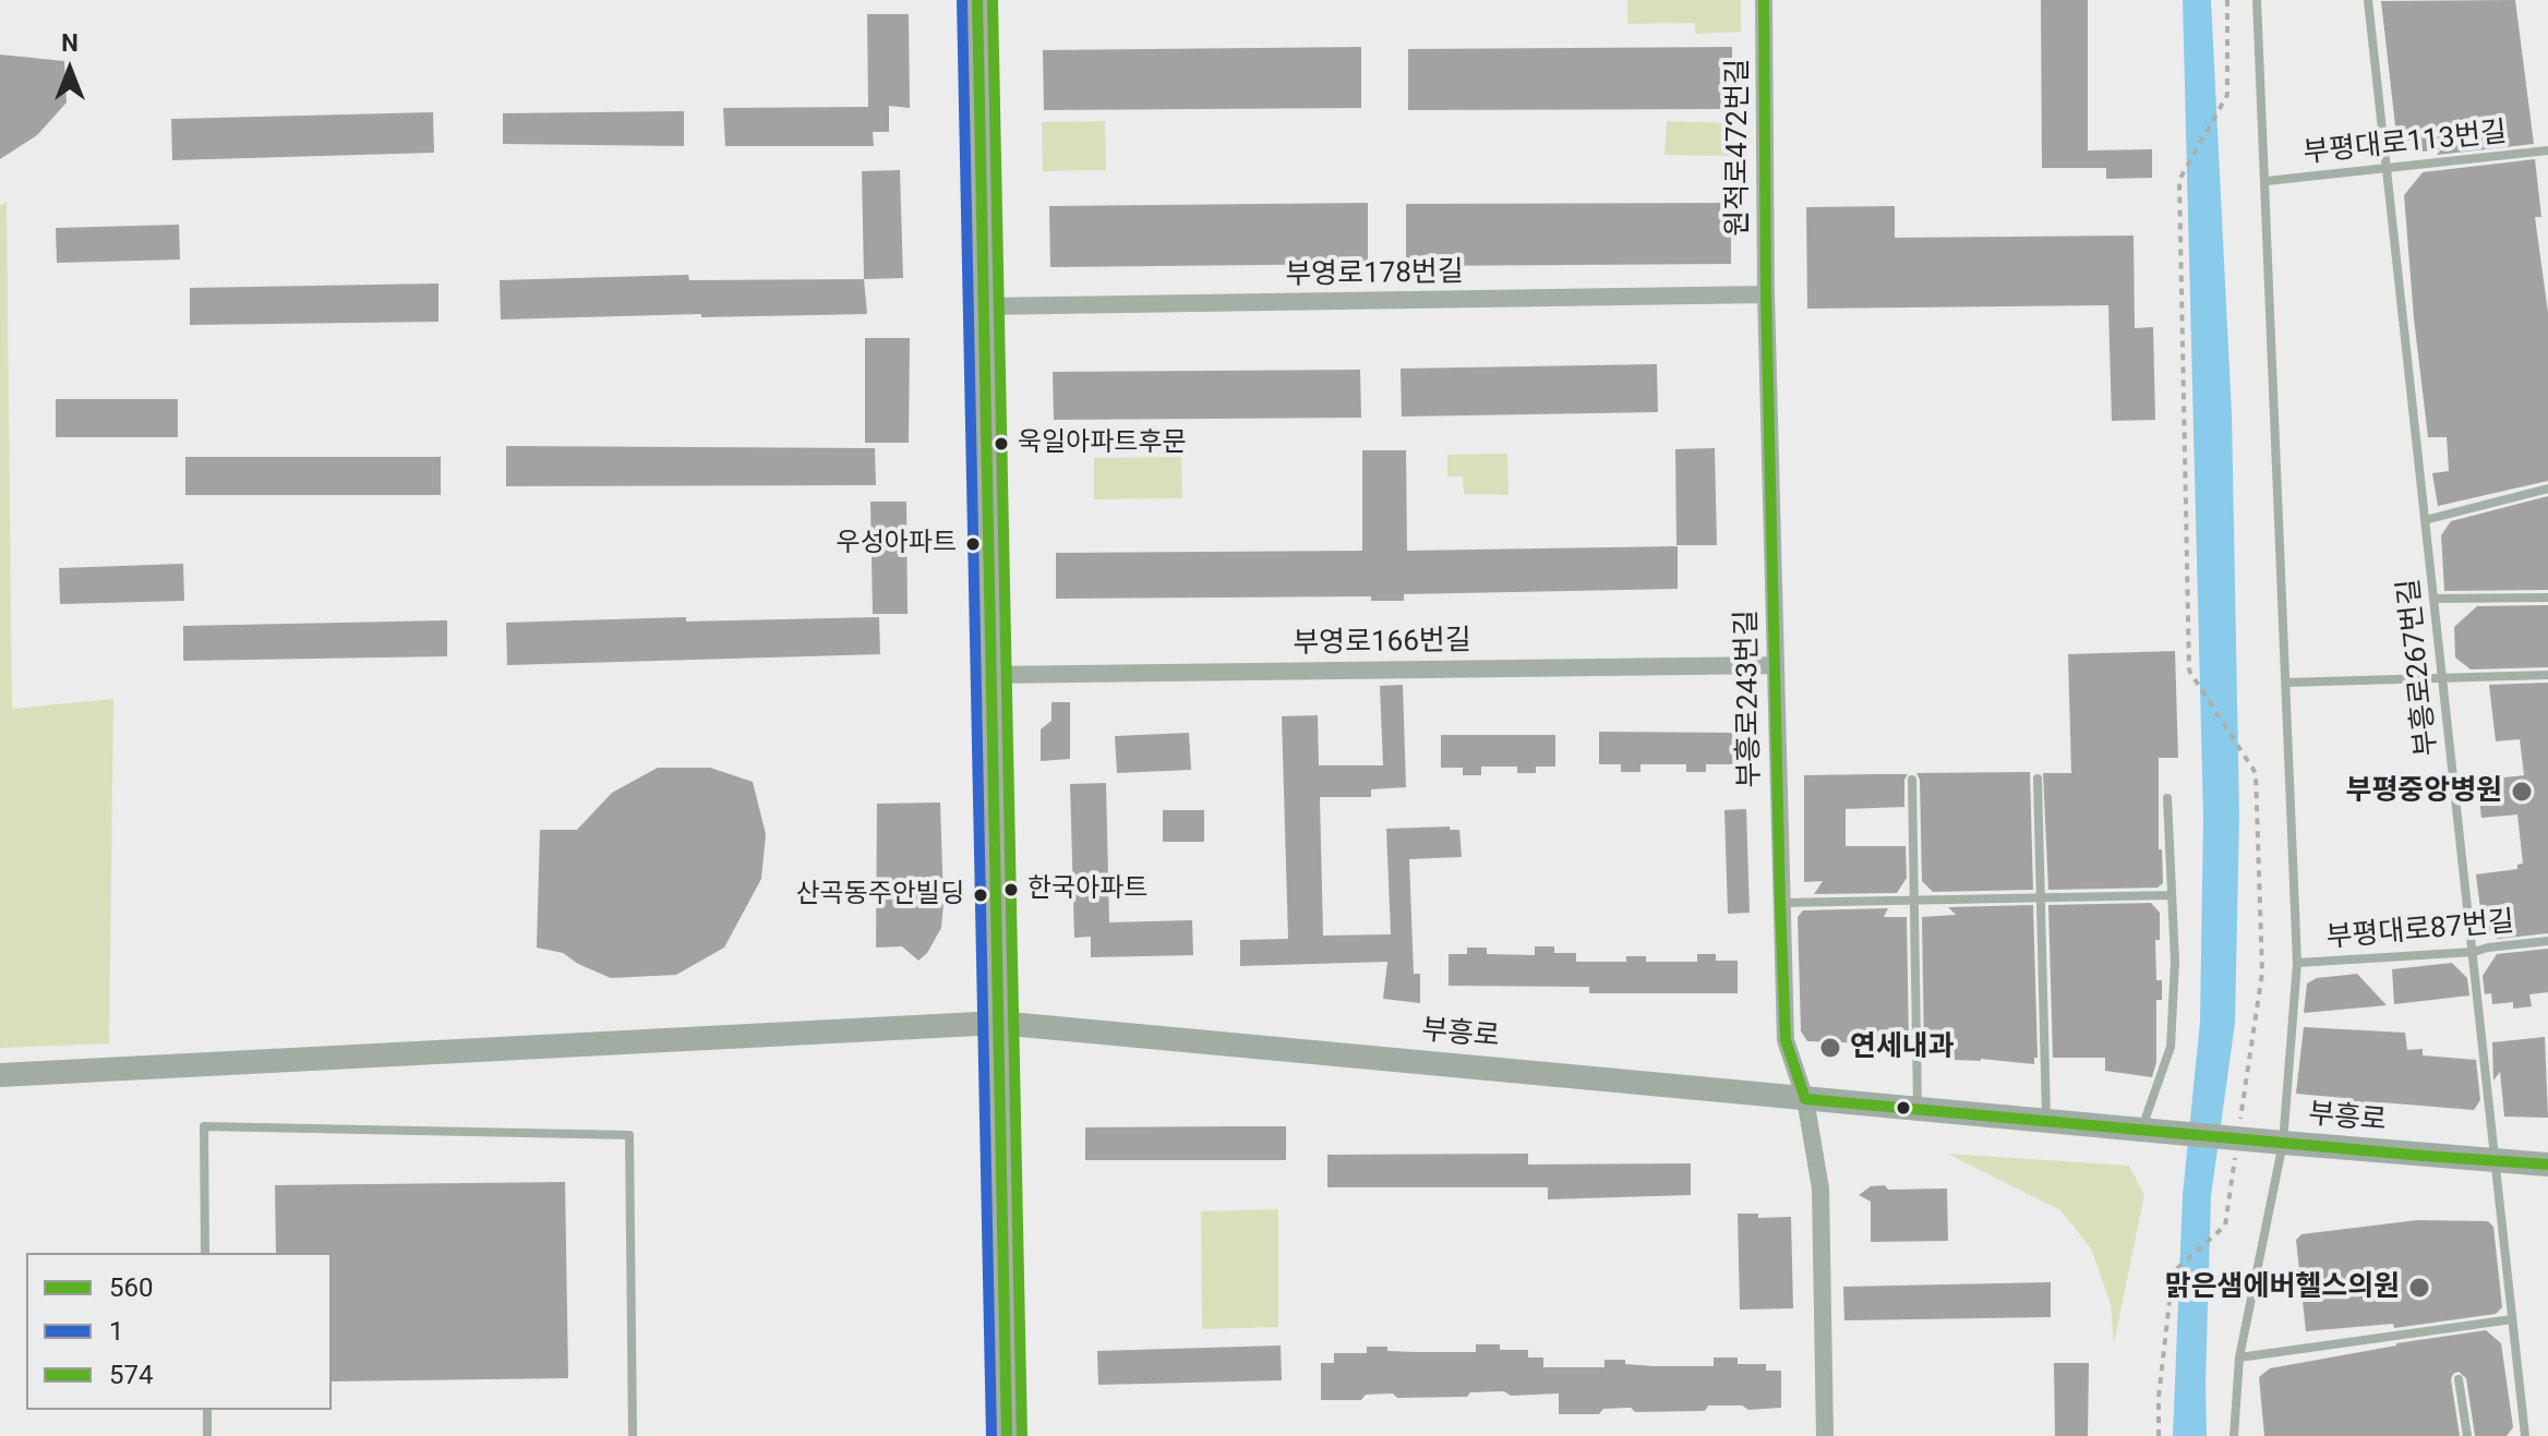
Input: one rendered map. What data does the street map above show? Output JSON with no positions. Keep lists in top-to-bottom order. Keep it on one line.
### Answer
{"streets":{"main road":["부흥로"],"street":["원적로472번길","부영로178번길","부영로166번길","부흥로243번길"],"lane":["부평대로113번길","부흥로267번길","부평대로87번길"]},"crossings":[["부평대로113번길","부흥로267번길"],["원적로472번길","부영로178번길"],["원적로472번길","부흥로243번길"],["부영로178번길","부흥로243번길"],["부영로166번길","부흥로243번길"],["부흥로267번길","부평대로87번길"],["부흥로267번길","부흥로"],["부흥로243번길","부흥로"]],"places":["욱일아파트후문","우성아파트","부평중앙병원","한국아파트","산곡동주안빌딩","연세내과","맑은샘에버헬스의원"],"lines":["transit line 560","transit line 1","transit line 574"],"legend":["560","1","574"],"north":"top"}
